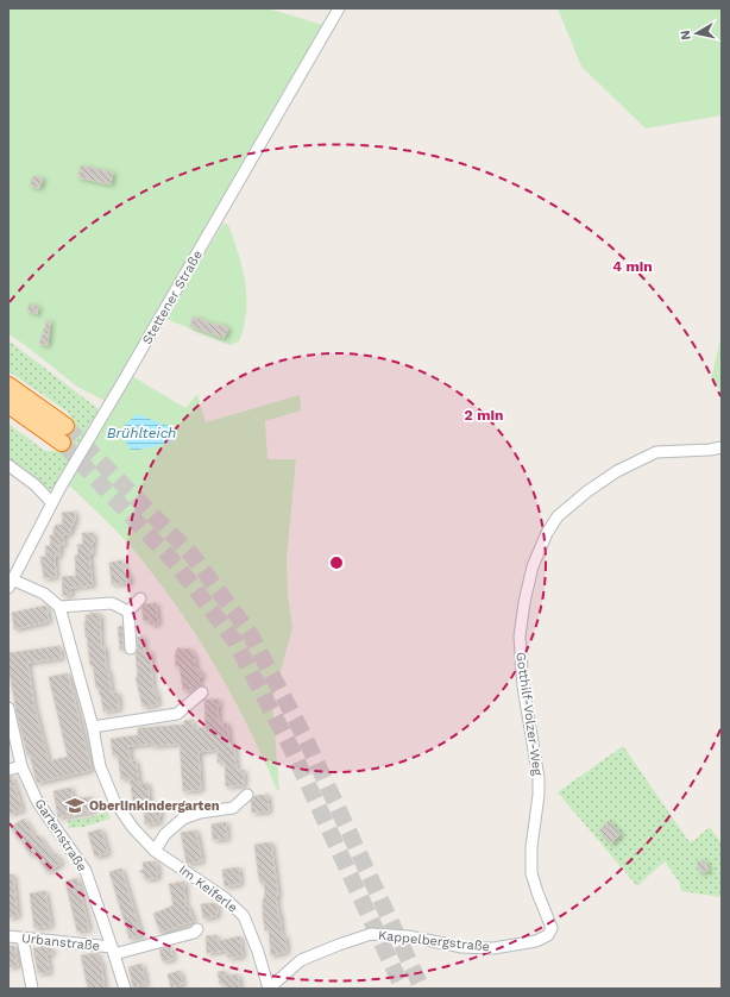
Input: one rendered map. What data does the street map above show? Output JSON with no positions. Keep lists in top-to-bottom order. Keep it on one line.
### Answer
{"streets":{"street":["Stettener Straße","Gotthilf-Volzer-Weg","Gartenstraße","Im Keiferle","Kappelbergstraße","Urbanstraße"]},"crossings":[["Gotthilf-Volzer-Weg","Kappelbergstraße"],["Gartenstraße","Urbanstraße"],["Im Keiferle","Kappelbergstraße"]],"water":["Brühlteich"],"places":{"school or university":["Oberlinkindergarten"]},"north":"left","rings":["4 min","2 min"]}
